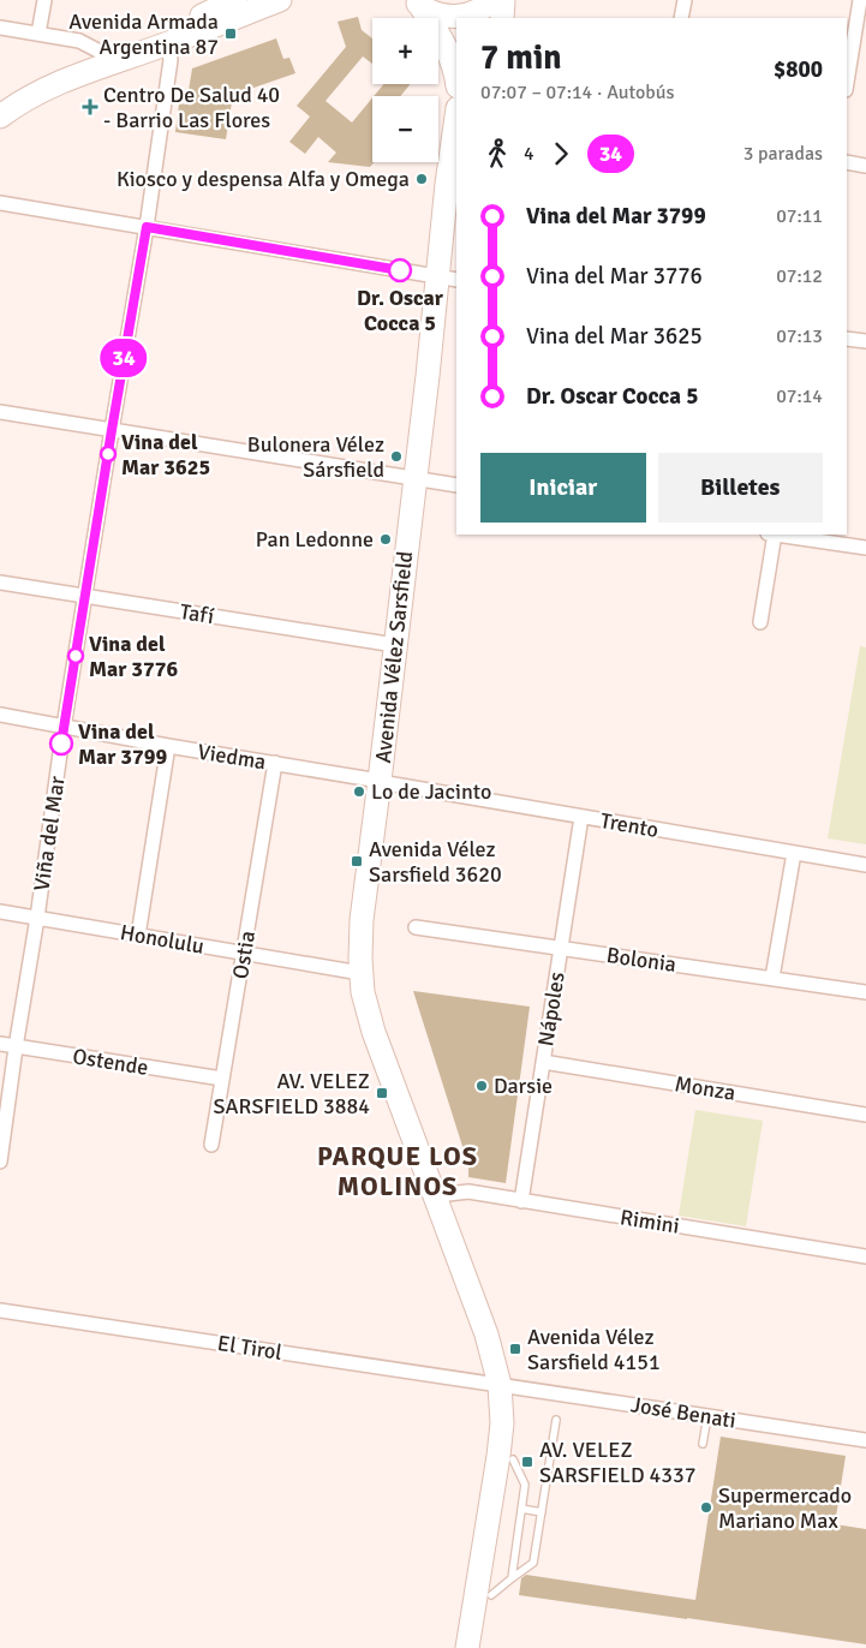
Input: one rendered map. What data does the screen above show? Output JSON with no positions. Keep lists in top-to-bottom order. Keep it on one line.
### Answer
{"streets":{"main road":["Avenida Vélez Sarsfield"],"street":["Tafí","Viedma","Trento","Viña del Mar","Honolulu","Ostia","Bolonia","Nápoles","Ostende","Monza","Rimini","El Tirol","José Benati"]},"crossings":[["Tafí","Avenida Vélez Sarsfield"],["Tafí","Viña del Mar"],["Avenida Vélez Sarsfield","Viedma"],["Avenida Vélez Sarsfield","Trento"],["Avenida Vélez Sarsfield","Honolulu"],["Avenida Vélez Sarsfield","Rimini"],["Avenida Vélez Sarsfield","El Tirol"],["Avenida Vélez Sarsfield","José Benati"],["Viedma","Trento"],["Viedma","Viña del Mar"],["Viedma","Ostia"],["Trento","Nápoles"],["Viña del Mar","Honolulu"],["Viña del Mar","Ostende"],["Honolulu","Ostia"],["Ostia","Ostende"],["Bolonia","Nápoles"],["Nápoles","Monza"],["Nápoles","Rimini"],["El Tirol","José Benati"]],"districts":["PARQUE LOS MOLINOS"],"places":{"transit":["Avenida Armada Argentina 87","Avenida Vélez Sarsfield 3620","AV. VELEZ SARSFIELD 3884","Avenida Vélez Sarsfield 4151","AV. VELEZ SARSFIELD 4337"],"health":["Centro De Salud 40 - Barrio Las Flores"],"other":["Kiosco y despensa Alfa y Omega","Dr. Oscar Cocca 5","Vina del Mar 3625","Bulonera Vélez Sársfield","Pan Ledonne","Vina del Mar 3776","Vina del Mar 3799","Lo de Jacinto","Darsie","Supermercado Mariano Max"]},"lines":["bus line 34"],"page":{"on_map":"34","map_buttons":["+","−"],"heading":["7 min","07:07 – 07:14 · Autobús","$800"],"legs":["4","34","3 paradas"],"list":[{"name":"Vina del Mar 3799","value":"07:11"},{"name":"Vina del Mar 3776","value":"07:12"},{"name":"Vina del Mar 3625","value":"07:13"},{"name":"Dr. Oscar Cocca 5","value":"07:14"}],"buttons":["Iniciar","Billetes"]}}
